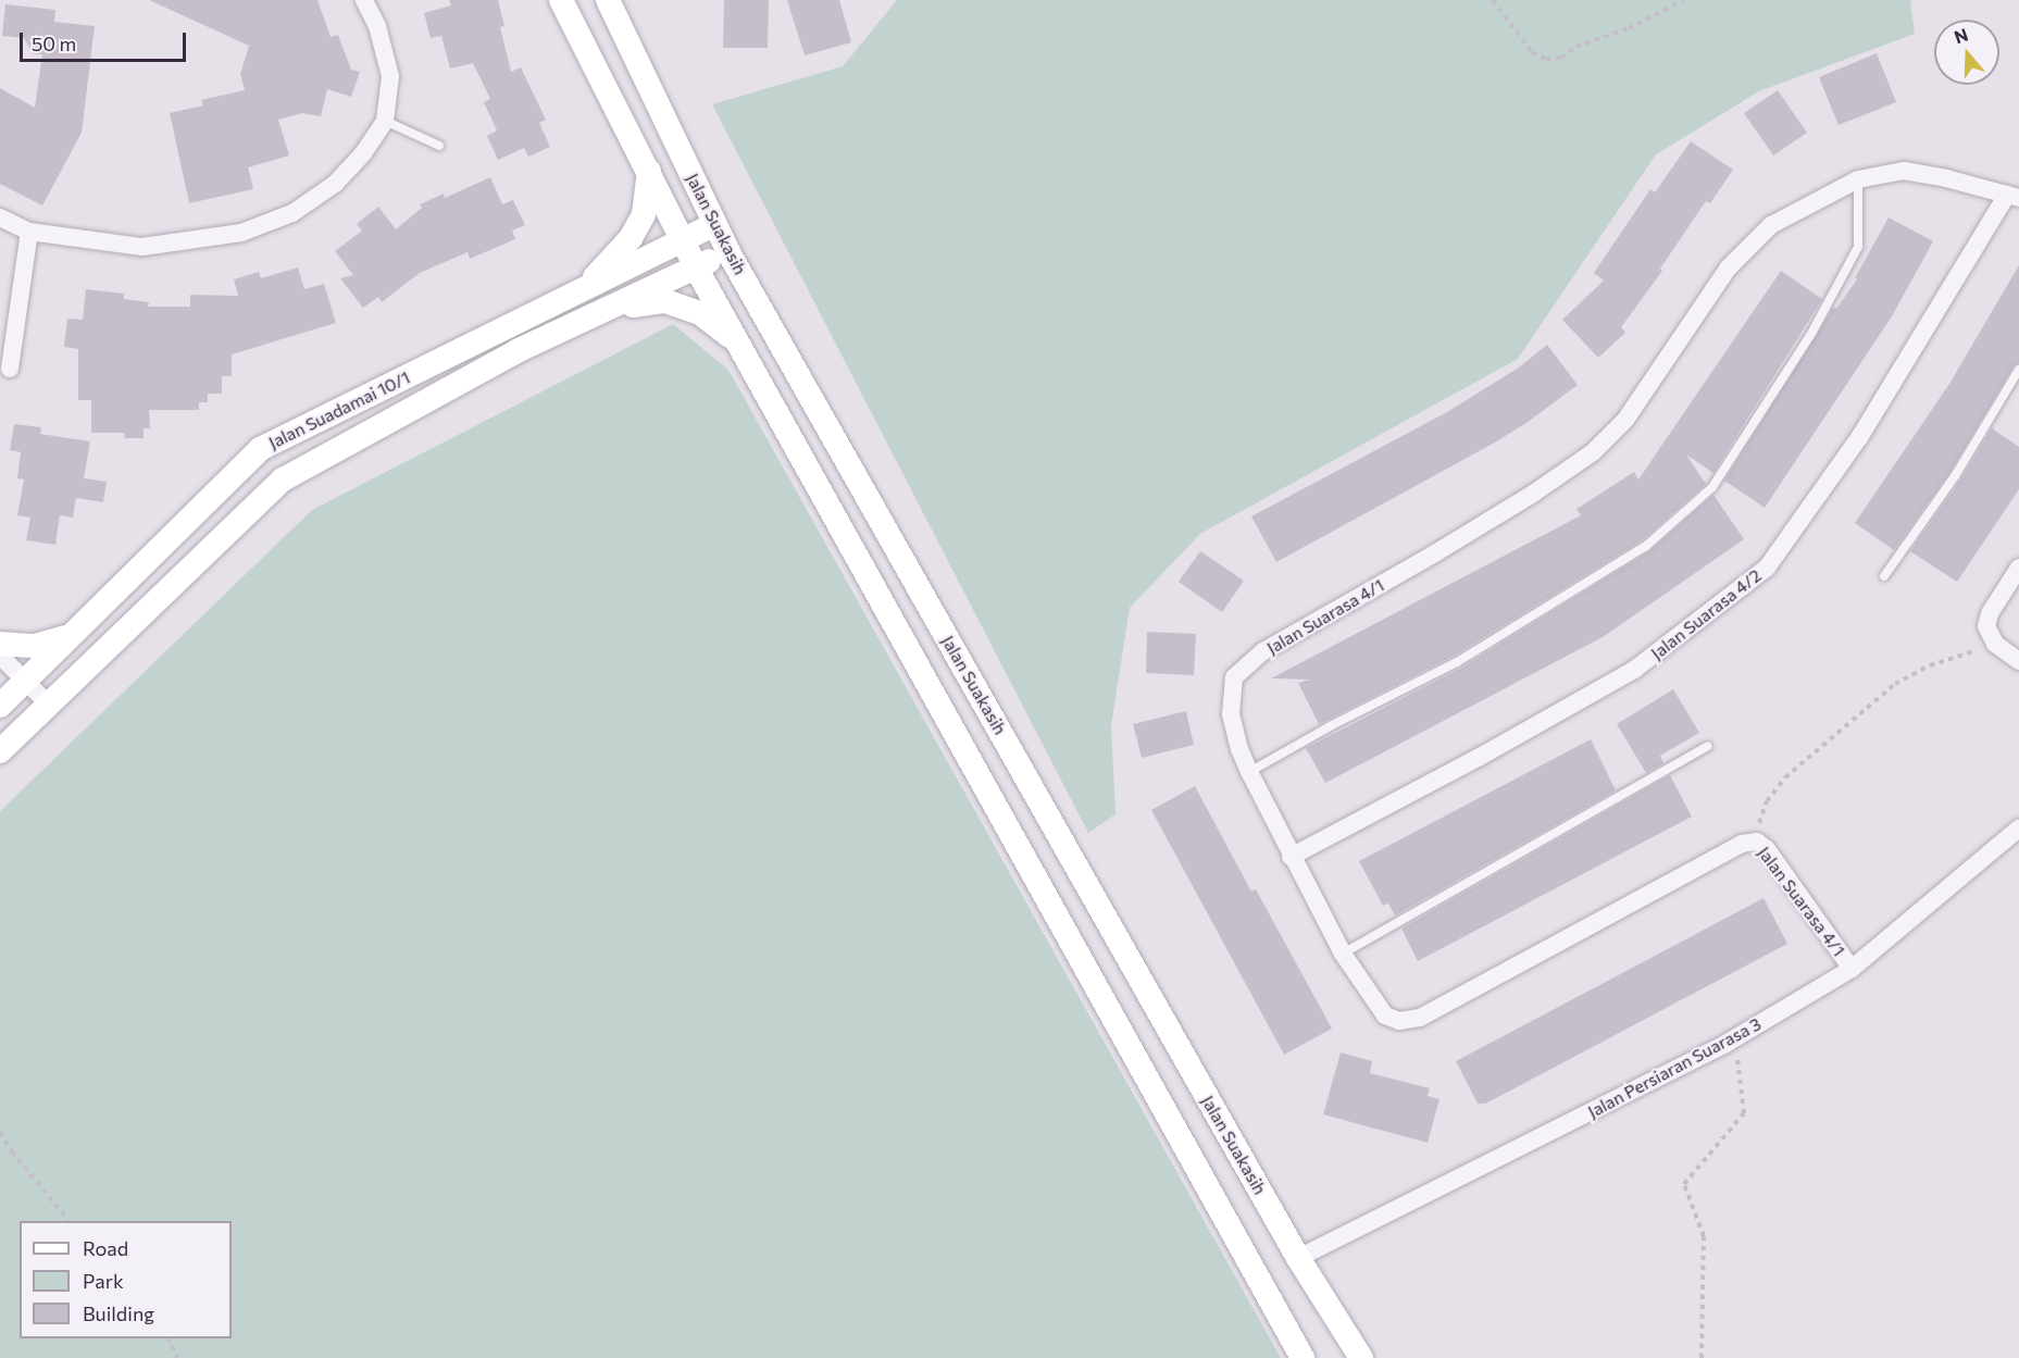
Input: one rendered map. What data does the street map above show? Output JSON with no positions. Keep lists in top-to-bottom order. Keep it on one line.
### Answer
{"streets":{"main road":["Jalan Suakasih","Jalan Suadamai 10/1"],"street":["Jalan Suarasa 4/2","Jalan Suarasa 4/1","Jalan Persiaran Suarasa 3"]},"crossings":[["Jalan Suakasih","Jalan Suadamai 10/1"],["Jalan Suakasih","Jalan Persiaran Suarasa 3"],["Jalan Suarasa 4/2","Jalan Suarasa 4/1"],["Jalan Suarasa 4/1","Jalan Persiaran Suarasa 3"]],"legend":["Road","Park","Building"],"scale_bar":"50 m","north":"top"}
